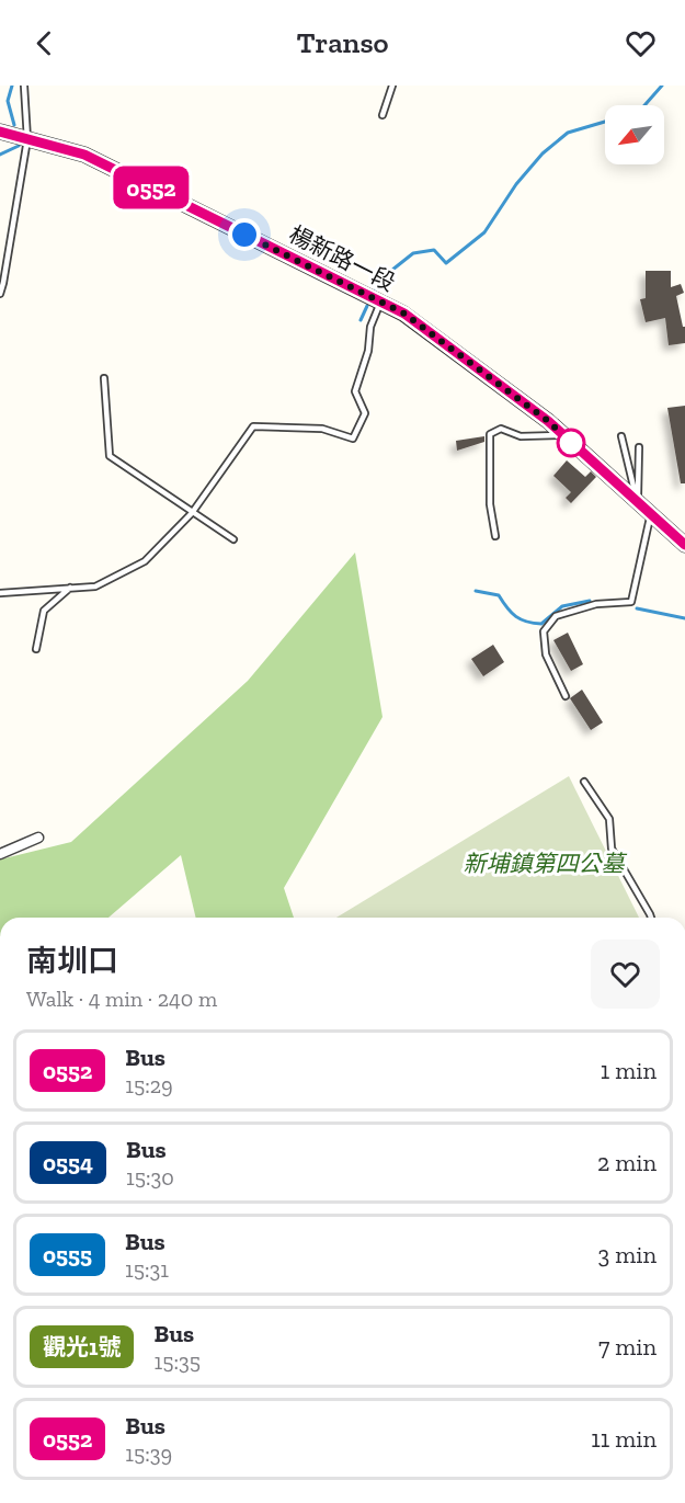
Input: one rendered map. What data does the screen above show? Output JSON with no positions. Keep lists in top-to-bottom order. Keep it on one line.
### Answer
{"streets":{"main road":["楊新路一段"]},"parks":["新埔鎮第四公墓"],"lines":["bus line 0552"],"north":"bottom left","page":{"header":"Transo","on_map":"0552","heading":["南圳口","Walk · 4 min · 240 m"],"list":[{"mark":"0552","name":"Bus","note":"15:29","value":"1 min"},{"mark":"0554","name":"Bus","note":"15:30","value":"2 min"},{"mark":"0555","name":"Bus","note":"15:31","value":"3 min"},{"mark":"觀光1號","name":"Bus","note":"15:35","value":"7 min"},{"mark":"0552","name":"Bus","note":"15:39","value":"11 min"}]}}
